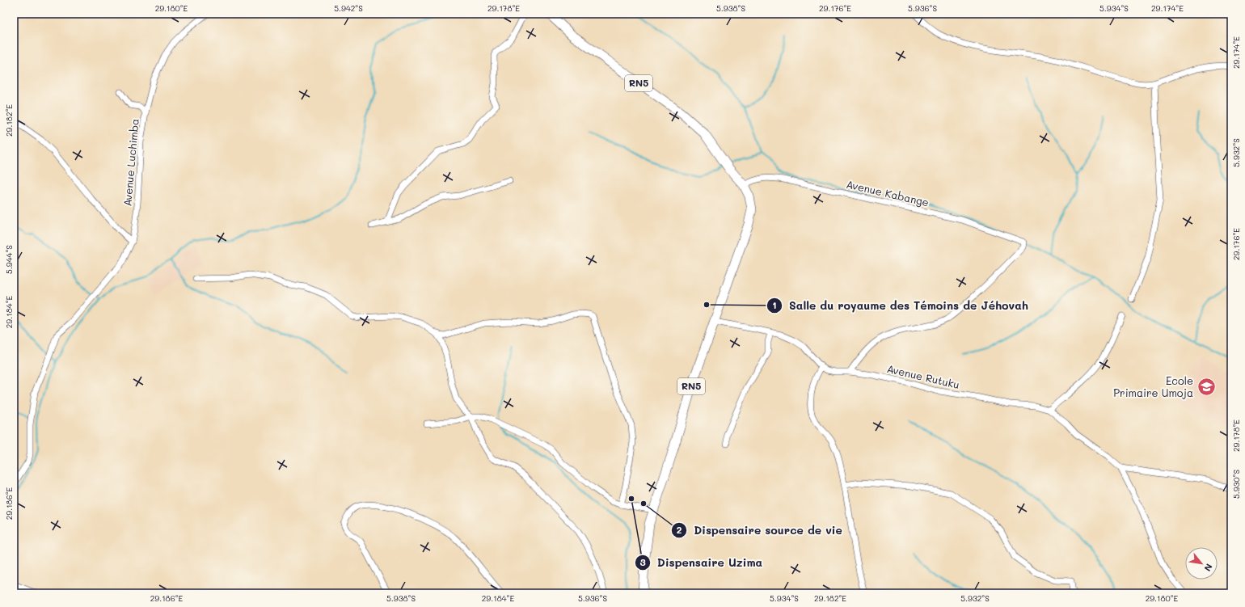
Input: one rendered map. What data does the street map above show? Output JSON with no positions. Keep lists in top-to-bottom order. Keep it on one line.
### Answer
{"streets":{"highway":["RN5"],"street":["Avenue Luchimba","Avenue Kabange","Avenue Rutuku"]},"crossings":[["RN5","Avenue Kabange"],["Avenue Kabange","Avenue Rutuku"]],"places":{"other":["Salle du royaume des Témoins de Jéhovah","Dispensaire Uzima","Dispensaire source de vie"],"school or university":["Ecole Primaire Umoja"]},"north":"bottom right","coordinates":["29.180°E","5.942°S","29.178°E","5.938°S","29.176°E","5.936°S","5.934°S","29.174°E","29.182°E","5.932°S","5.944°S","29.184°E","5.930°S","29.186°E"]}
